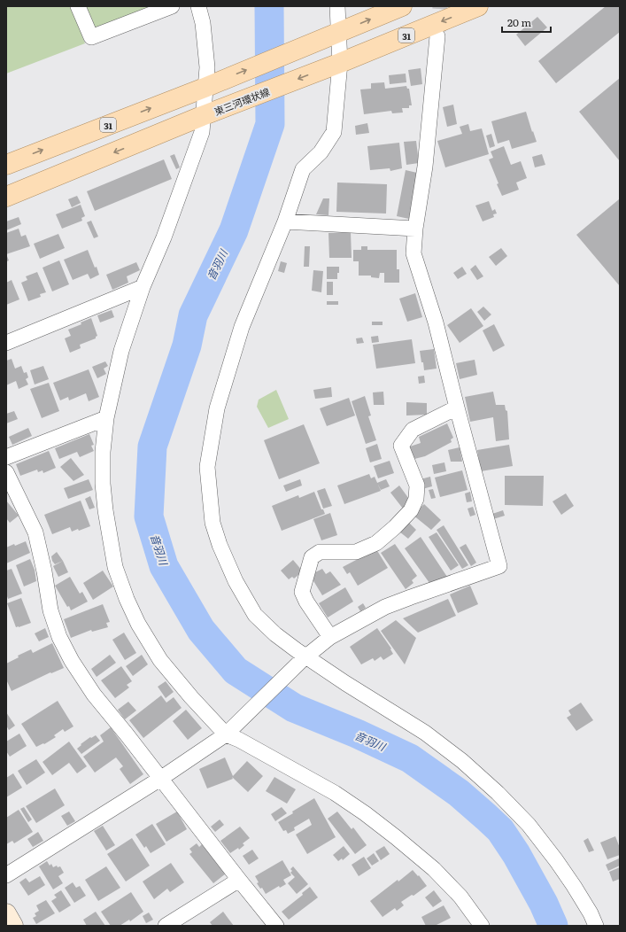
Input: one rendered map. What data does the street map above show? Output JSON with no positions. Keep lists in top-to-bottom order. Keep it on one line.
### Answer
{"streets":{"main road":["31","東三河環状線"]},"water":["音羽川"],"scale_bar":"20 m"}
